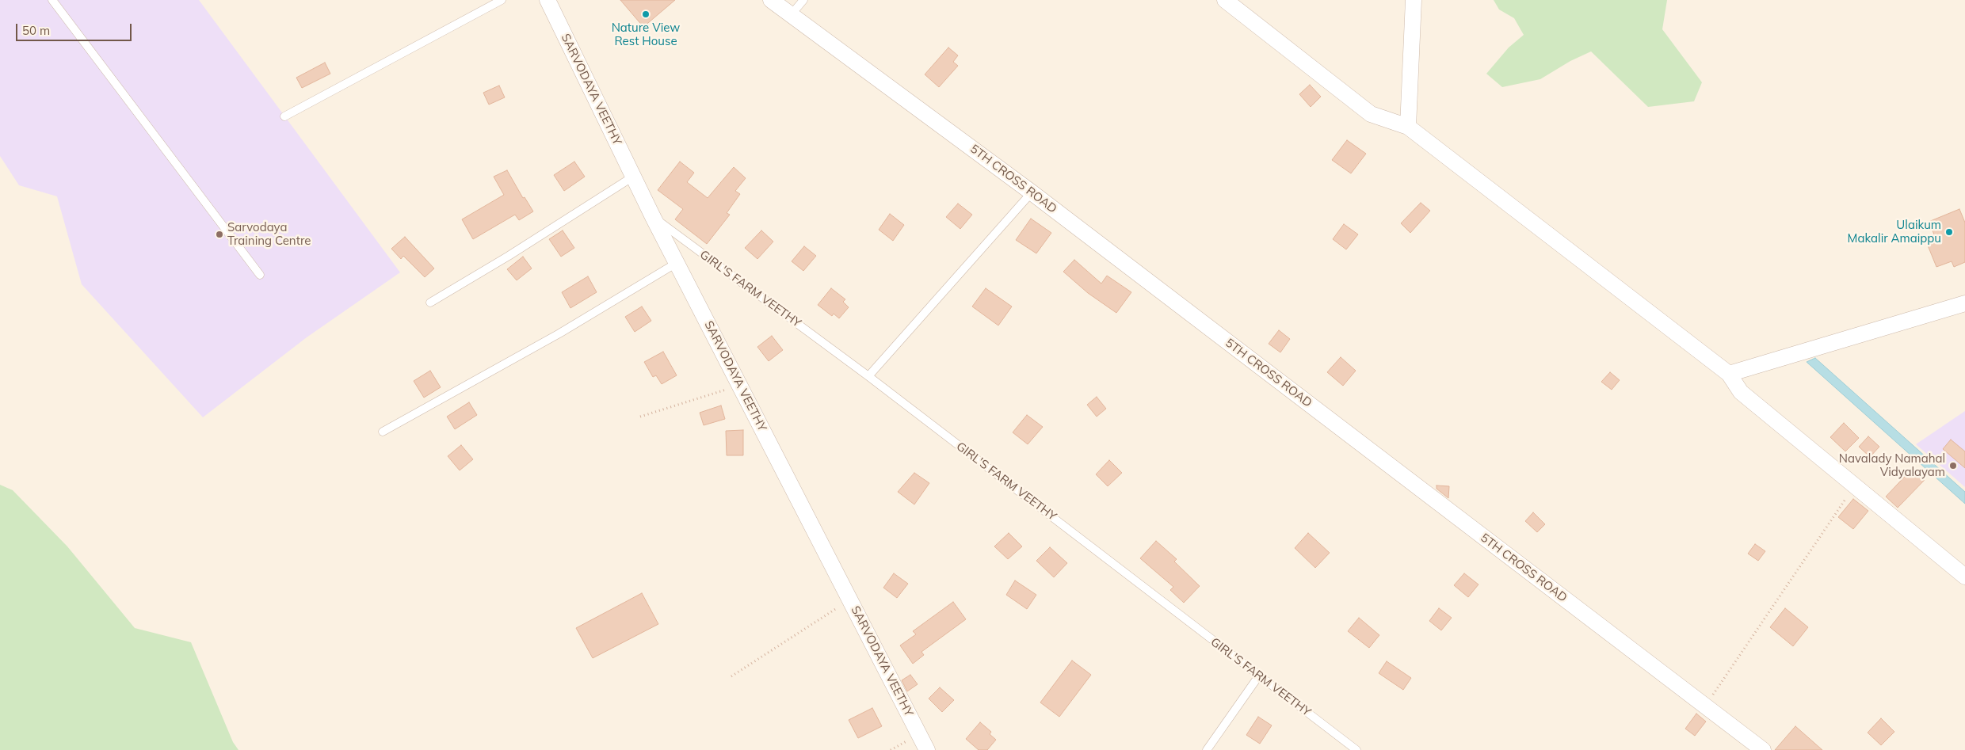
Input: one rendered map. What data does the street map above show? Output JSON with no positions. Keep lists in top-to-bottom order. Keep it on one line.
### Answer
{"streets":{"street":["SARVODAYA VEETHY","5TH CROSS ROAD"],"lane":["GIRL'S FARM VEETHY"]},"crossings":[["SARVODAYA VEETHY","GIRL'S FARM VEETHY"]],"places":["Nature View Rest House","Ulaikum Makalir Amaippu","Sarvodaya Training Centre","Navalady Namahal Vidyalayam"],"scale_bar":"50 m"}
